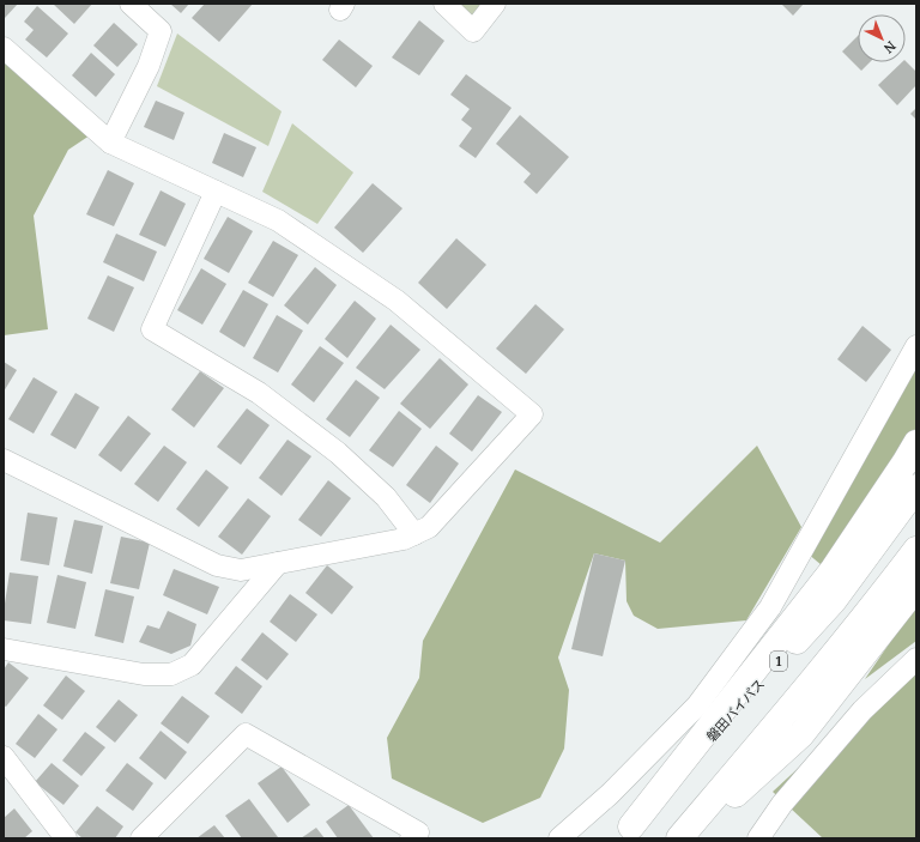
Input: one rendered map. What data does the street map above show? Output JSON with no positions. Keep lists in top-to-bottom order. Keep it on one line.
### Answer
{"streets":{"highway":["1","磐田バイパス"]},"north":"bottom right"}
